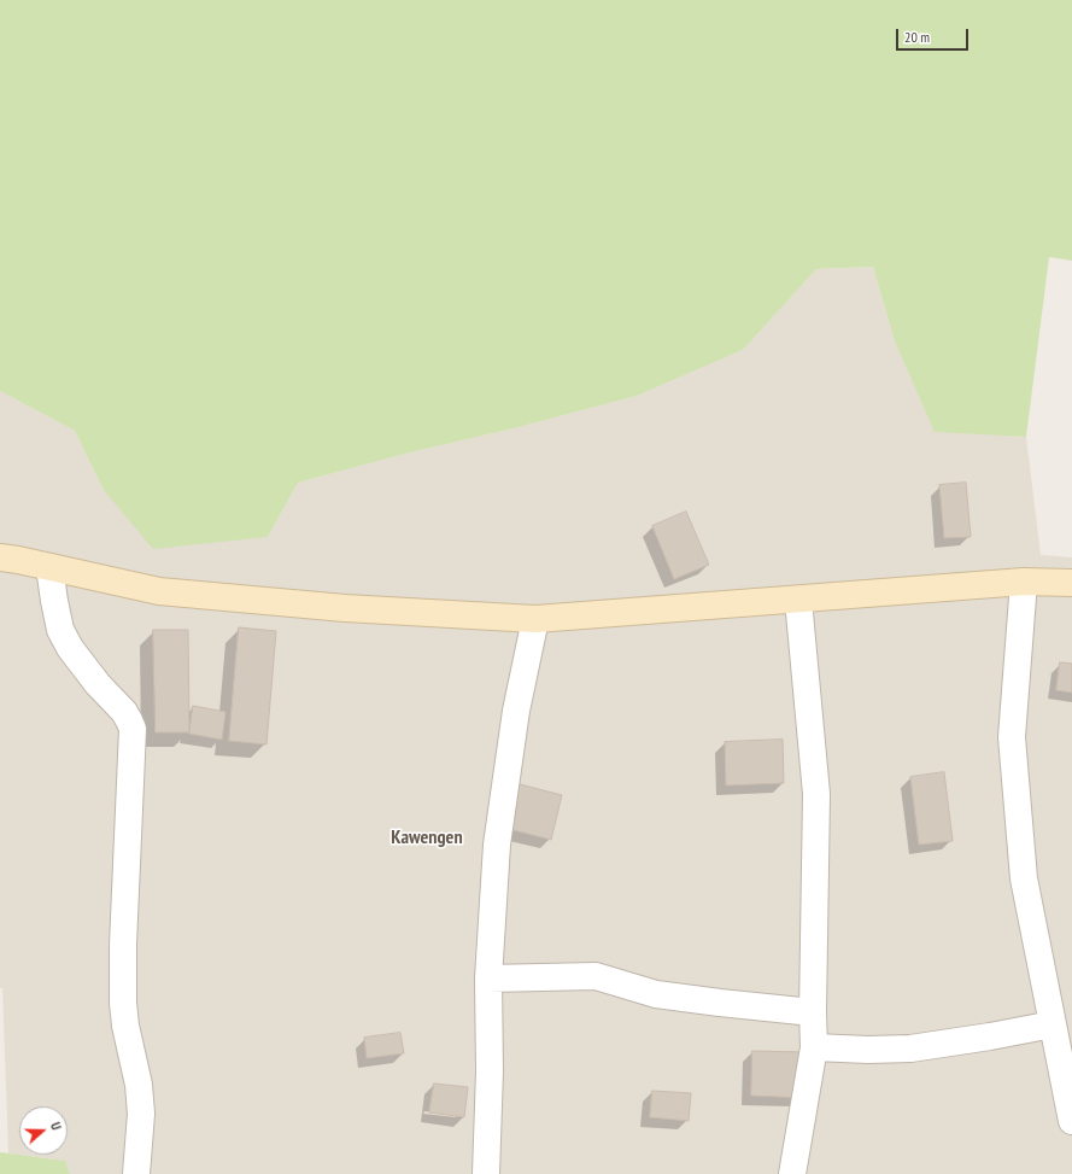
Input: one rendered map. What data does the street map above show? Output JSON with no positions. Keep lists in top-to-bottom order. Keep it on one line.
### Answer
{"districts":["Kawengen"],"scale_bar":"20 m","north":"right"}
